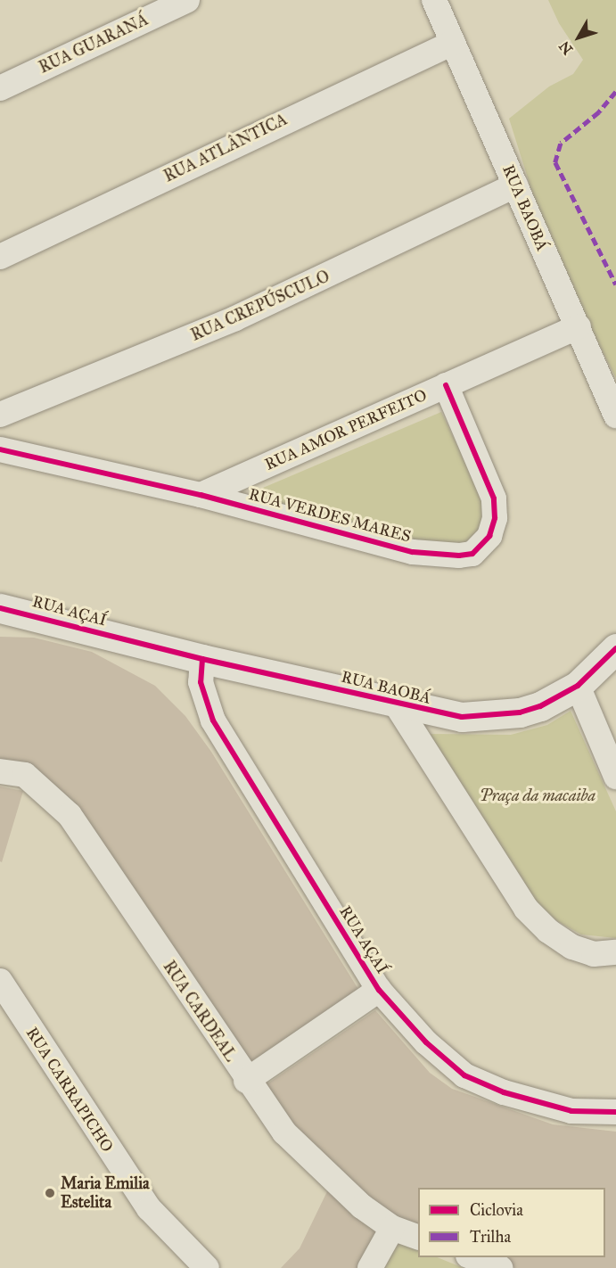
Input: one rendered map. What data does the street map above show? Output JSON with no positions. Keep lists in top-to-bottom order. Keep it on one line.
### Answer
{"streets":{"street":["RUA GUARANÁ","RUA ATLÂNTICA","RUA BAOBÁ","RUA CREPÚSCULO","RUA AMOR PERFEITO","RUA VERDES MARES","RUA AÇAÍ","RUA CARDEAL","RUA CARRAPICHO"]},"crossings":[["RUA ATLÂNTICA","RUA BAOBÁ"],["RUA BAOBÁ","RUA CREPÚSCULO"],["RUA BAOBÁ","RUA AMOR PERFEITO"],["RUA BAOBÁ","RUA AÇAÍ"],["RUA AMOR PERFEITO","RUA VERDES MARES"],["RUA AÇAÍ","RUA CARDEAL"]],"parks":["Praça da macaiba"],"places":["Maria Emilia Estelita"],"legend":["Ciclovia","Trilha"],"north":"bottom left"}
